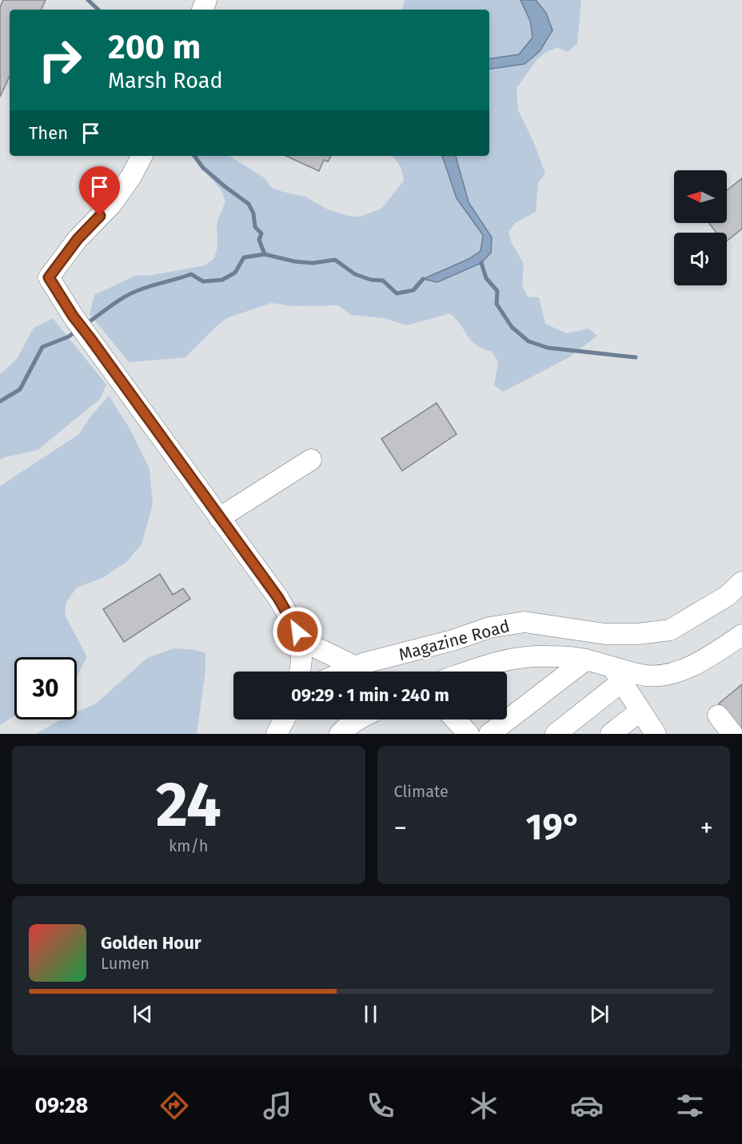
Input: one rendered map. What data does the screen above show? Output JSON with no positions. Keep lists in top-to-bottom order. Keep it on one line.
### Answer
{"streets":{"street":["Magazine Road"]},"north":"left","page":{"turn":["200 m","Marsh Road"],"then":"Then","limit":"30","trip":"09:29 · 1 min · 240 m","tile":[["24","km/h"],"Climate"],"heat":["−","19°","+"],"song":["Golden Hour","Lumen"],"tabs":"09:28"}}
